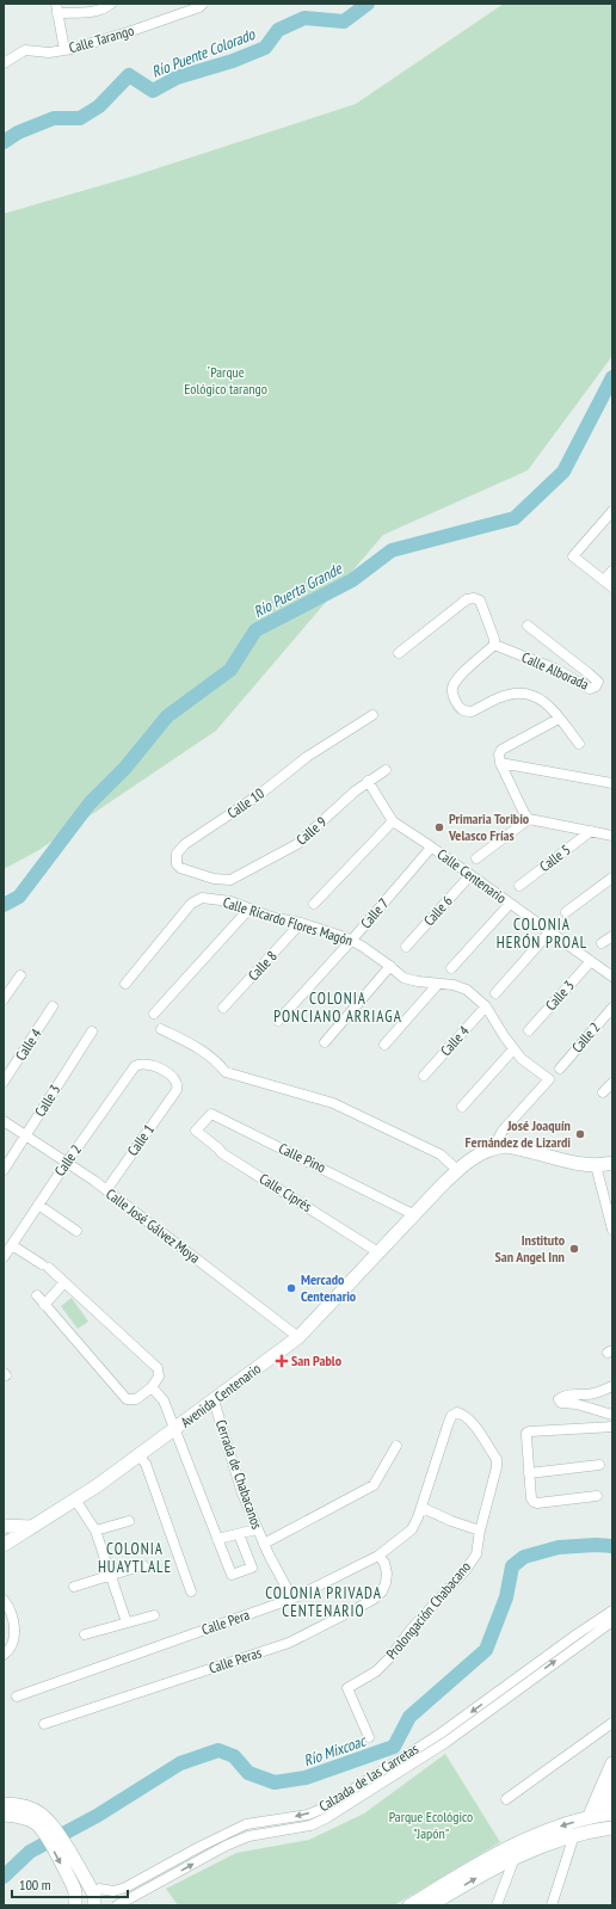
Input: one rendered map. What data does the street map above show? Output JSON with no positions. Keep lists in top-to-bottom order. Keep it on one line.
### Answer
{"streets":{"street":["Calle Tarango","Calle Alborada","Calle 10","Calle 9","Calle 5","Calle Centenario","Calle 6","Calle 7","Calle Ricardo Flores Magón","Calle 8","Calle 3","Calle 2","Calle 4","Calle 1","Calle Pino","Calle Ciprés","Calle José Gálvez Moya","Avenida Centenario","Cerrada de Chabacanos","Prolongación Chabacano","Calle Pera","Calle Peras","Calzada de las Carretas"]},"crossings":[["Calle 10","Calle 9"],["Calle 9","Calle Centenario"],["Calle Centenario","Calle 6"],["Calle Centenario","Calle 7"],["Calle Centenario","Calle 3"],["Calle 7","Calle Ricardo Flores Magón"],["Calle Ricardo Flores Magón","Calle 8"],["Calle Ricardo Flores Magón","Calle 4"],["Calle Ricardo Flores Magón","Avenida Centenario"],["Calle 3","Calle José Gálvez Moya"],["Calle 2","Calle 1"],["Calle 2","Calle José Gálvez Moya"],["Calle 1","Calle José Gálvez Moya"],["Calle Pino","Calle Ciprés"],["Calle Pino","Avenida Centenario"],["Calle Ciprés","Avenida Centenario"],["Calle José Gálvez Moya","Avenida Centenario"],["Avenida Centenario","Cerrada de Chabacanos"],["Cerrada de Chabacanos","Calle Pera"],["Prolongación Chabacano","Calle Pera"],["Calle Pera","Calle Peras"]],"districts":["COLONIA HERÓN PROAL","COLONIA PONCIANO ARRIAGA","COLONIA HUAYTLALE","COLONIA PRIVADA CENTENARIO"],"water":["Río Puente Colorado","Río Puerta Grande","Río Mixcoac"],"parks":["´Parque Eológico tarango","Parque Ecológico \"Japón\""],"places":{"other":["Primaria Toribio Velasco Frías","José Joaquín Fernández de Lizardi","Instituto San Angel Inn","Mercado Centenario"],"health":["San Pablo"]},"scale_bar":"100 m"}
